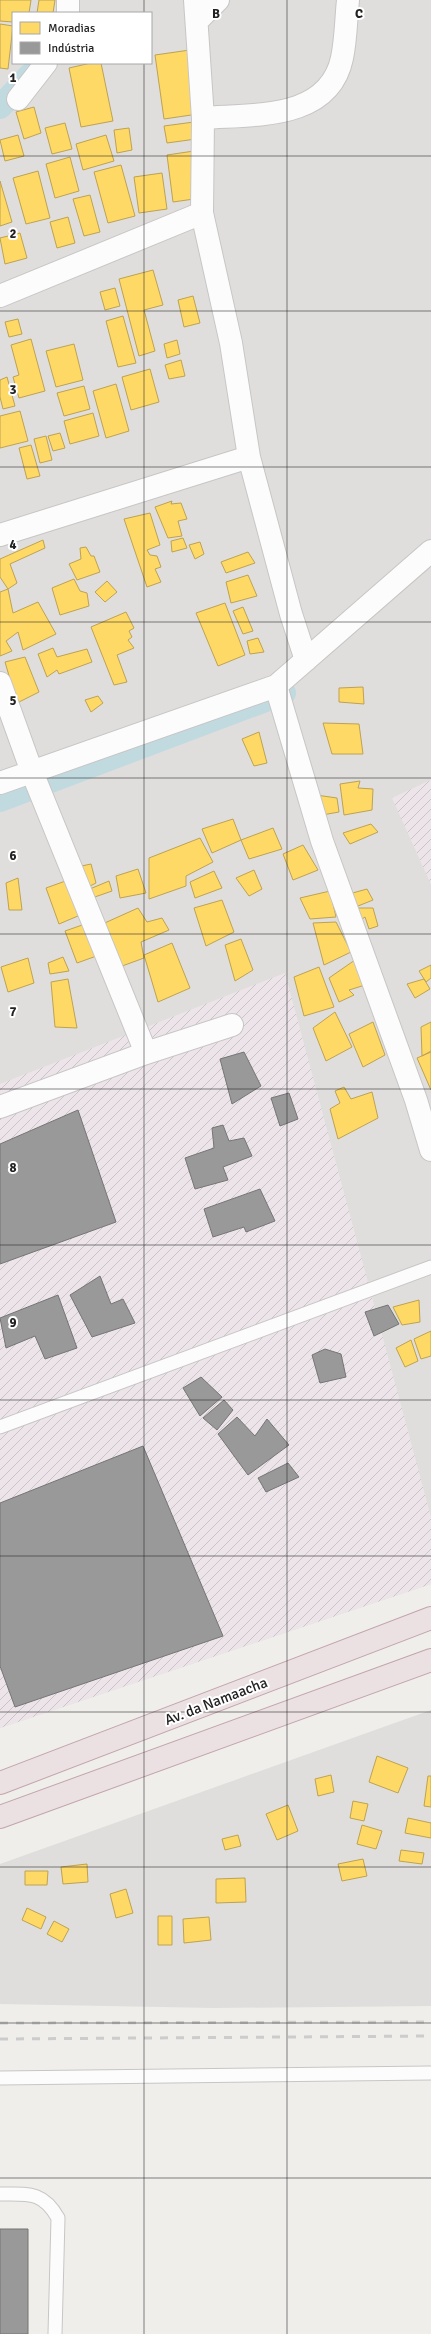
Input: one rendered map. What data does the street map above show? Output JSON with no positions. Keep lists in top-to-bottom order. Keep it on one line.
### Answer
{"streets":{"highway":["Av. da Namaacha"]},"legend":["Moradias","Indústria"],"grid":{"columns":["B","C"],"rows":["1","2","3","4","5","6","7","8","9"]}}
